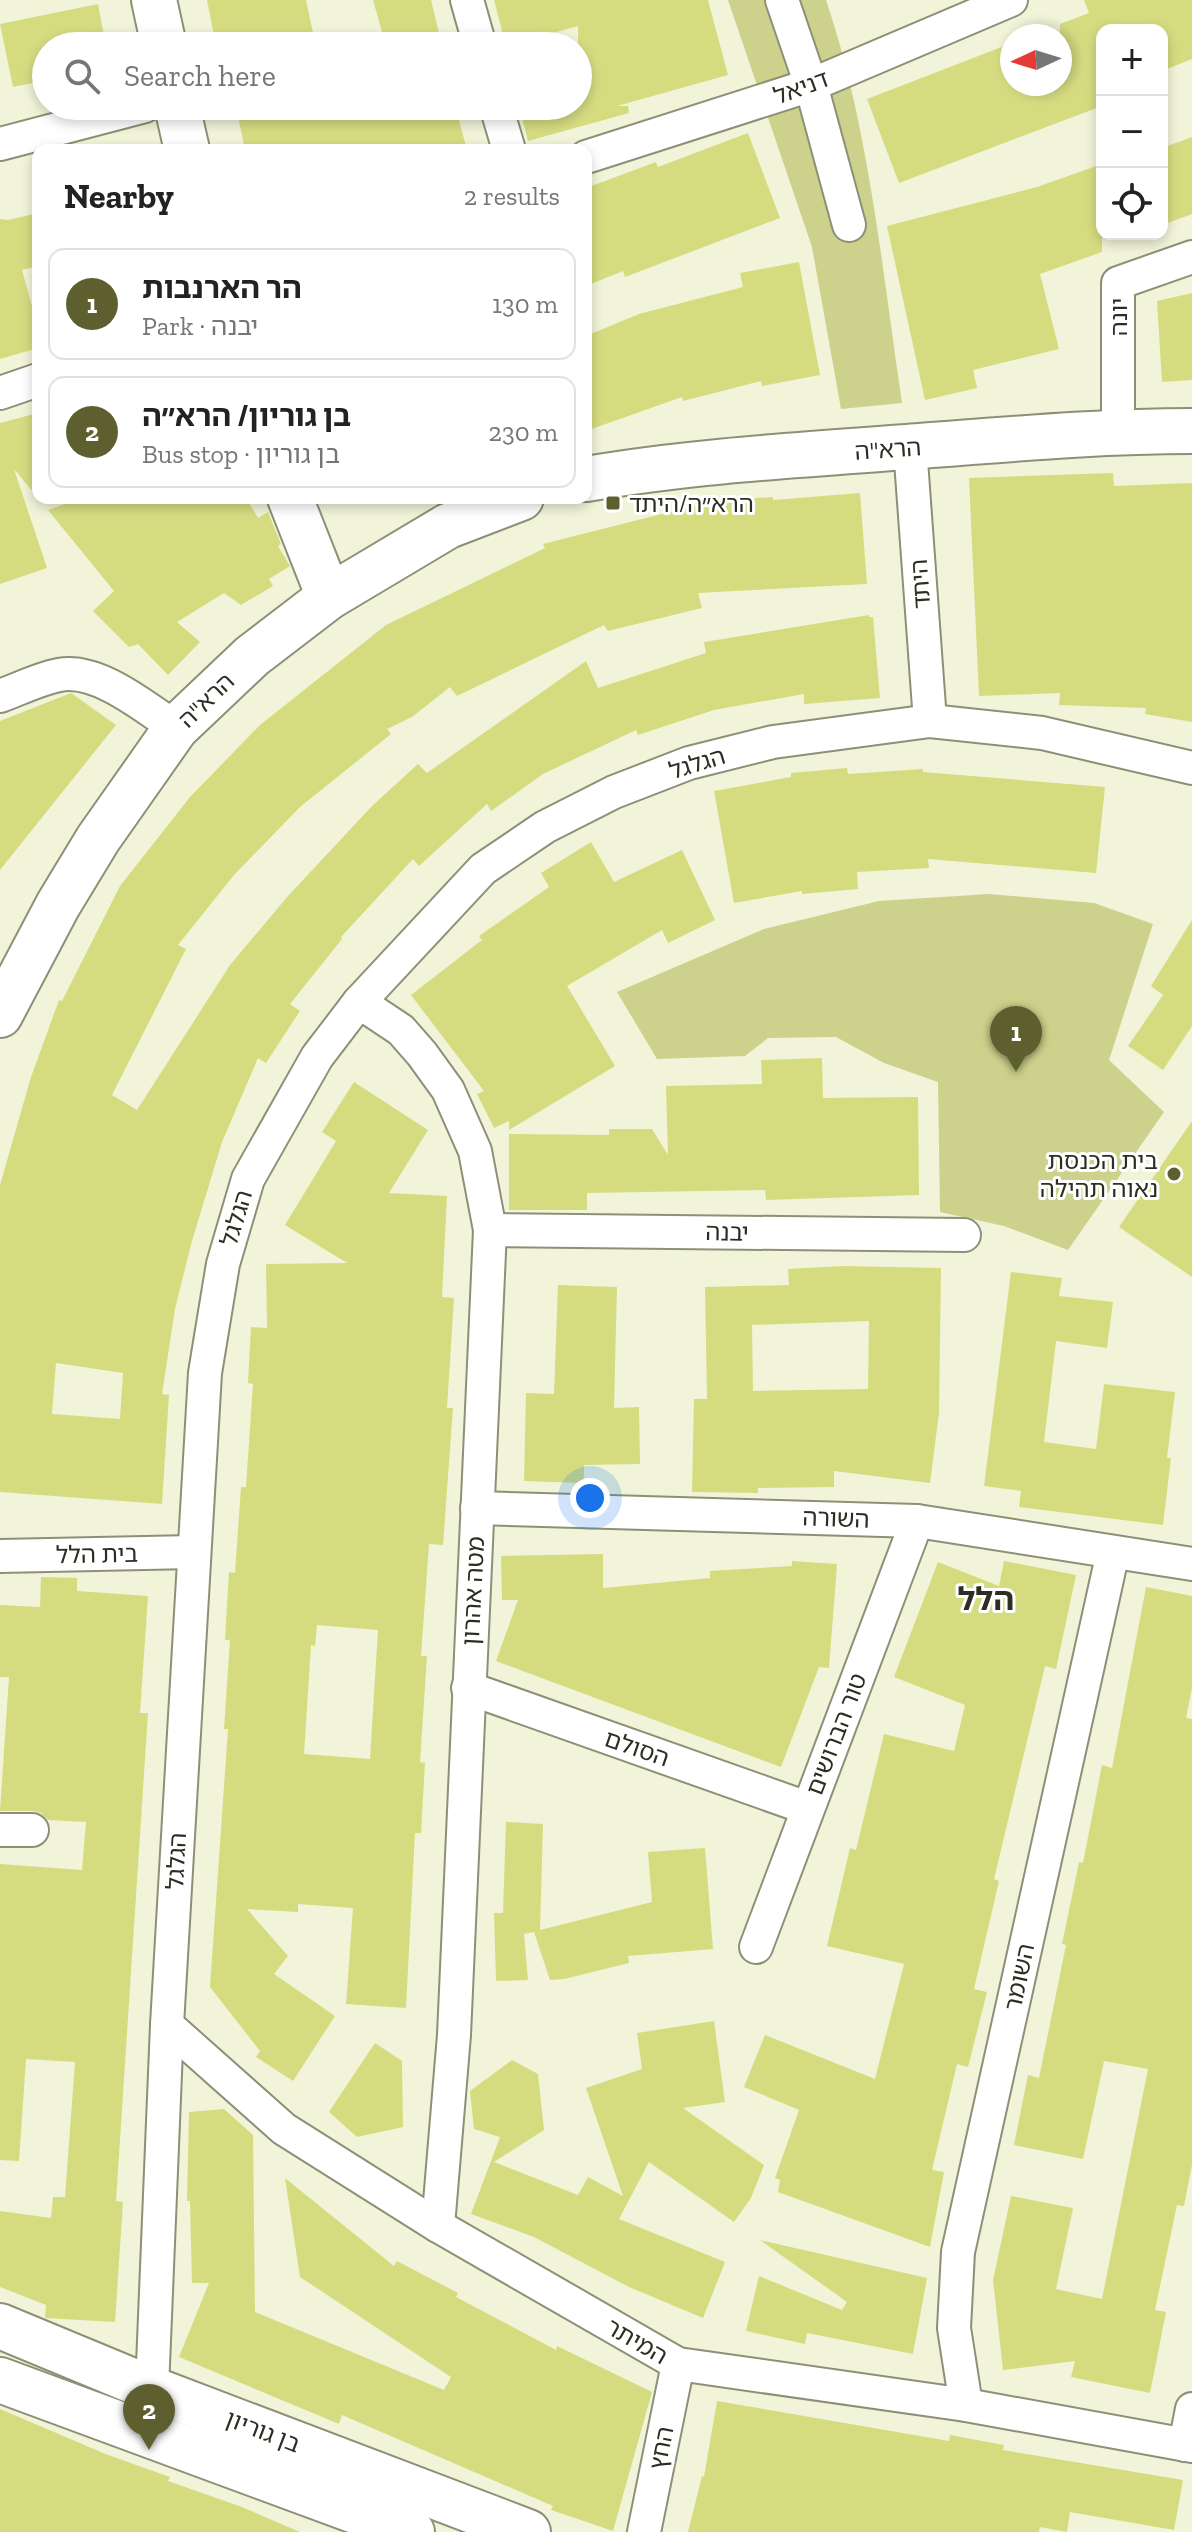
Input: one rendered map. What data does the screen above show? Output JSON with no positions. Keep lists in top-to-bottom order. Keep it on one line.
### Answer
{"streets":{"street":["דניאל","יונה","הרא\"ה","היתד","הגלגל","יבנה","השורה","בית הלל","מטה אהרון","טור הברושים","הסולם","השומר","המיתר","בן גוריון","החץ"]},"crossings":[["יונה","הרא\"ה"],["הרא\"ה","היתד"],["היתד","הגלגל"],["הגלגל","בית הלל"],["הגלגל","מטה אהרון"],["הגלגל","המיתר"],["הגלגל","בן גוריון"],["יבנה","מטה אהרון"],["השורה","מטה אהרון"],["השורה","טור הברושים"],["השורה","השומר"],["מטה אהרון","הסולם"],["מטה אהרון","המיתר"],["טור הברושים","הסולם"],["השומר","המיתר"],["המיתר","החץ"]],"districts":["הלל"],"places":{"transit":["הרא״ה/היתד"],"other":["בית הכנסת נאוה תהילה"]},"north":"left","page":{"map_buttons":["+","−"],"search":"Search here","heading":["Nearby","2 results"],"list":[{"mark":"1","name":"הר הארנבות","note":"Park · יבנה","value":"130 m"},{"mark":"2","name":"בן גוריון/ הרא״ה","note":"Bus stop · בן גוריון","value":"230 m"}],"pins":["1","2"]}}
